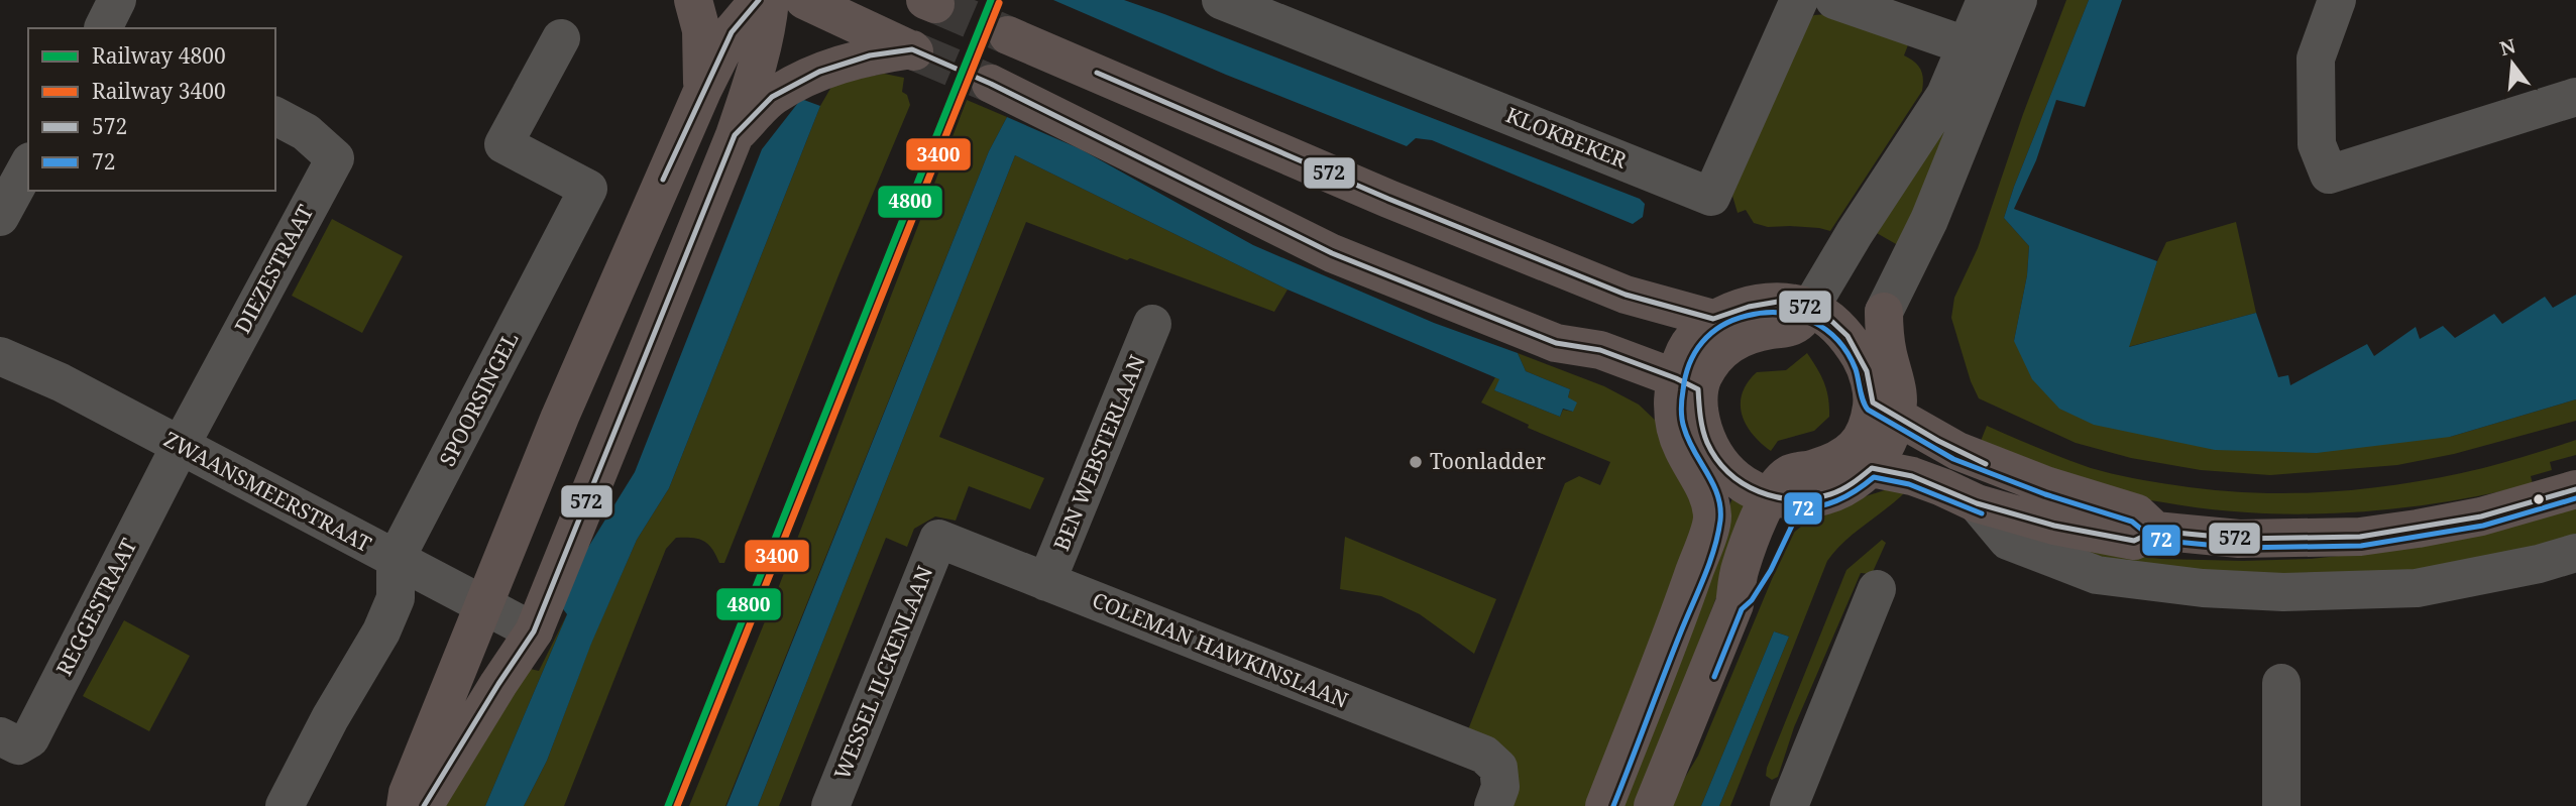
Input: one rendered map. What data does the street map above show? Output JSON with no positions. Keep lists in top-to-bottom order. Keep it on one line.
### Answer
{"streets":{"street":["KLOKBEKER","DIEZESTRAAT","SPOORSINGEL","BEN WEBSTERLAAN","ZWAANSMEERSTRAAT","REGGESTRAAT","COLEMAN HAWKINSLAAN","WESSEL ILCKENLAAN"]},"crossings":[["DIEZESTRAAT","ZWAANSMEERSTRAAT"],["DIEZESTRAAT","REGGESTRAAT"],["SPOORSINGEL","ZWAANSMEERSTRAAT"],["BEN WEBSTERLAAN","COLEMAN HAWKINSLAAN"],["ZWAANSMEERSTRAAT","REGGESTRAAT"],["COLEMAN HAWKINSLAAN","WESSEL ILCKENLAAN"]],"places":["Toonladder"],"lines":["rail line 4800","transit line 572","rail line 3400","transit line 72"],"legend":["Railway 4800","Railway 3400","572","72"],"north":"top"}
